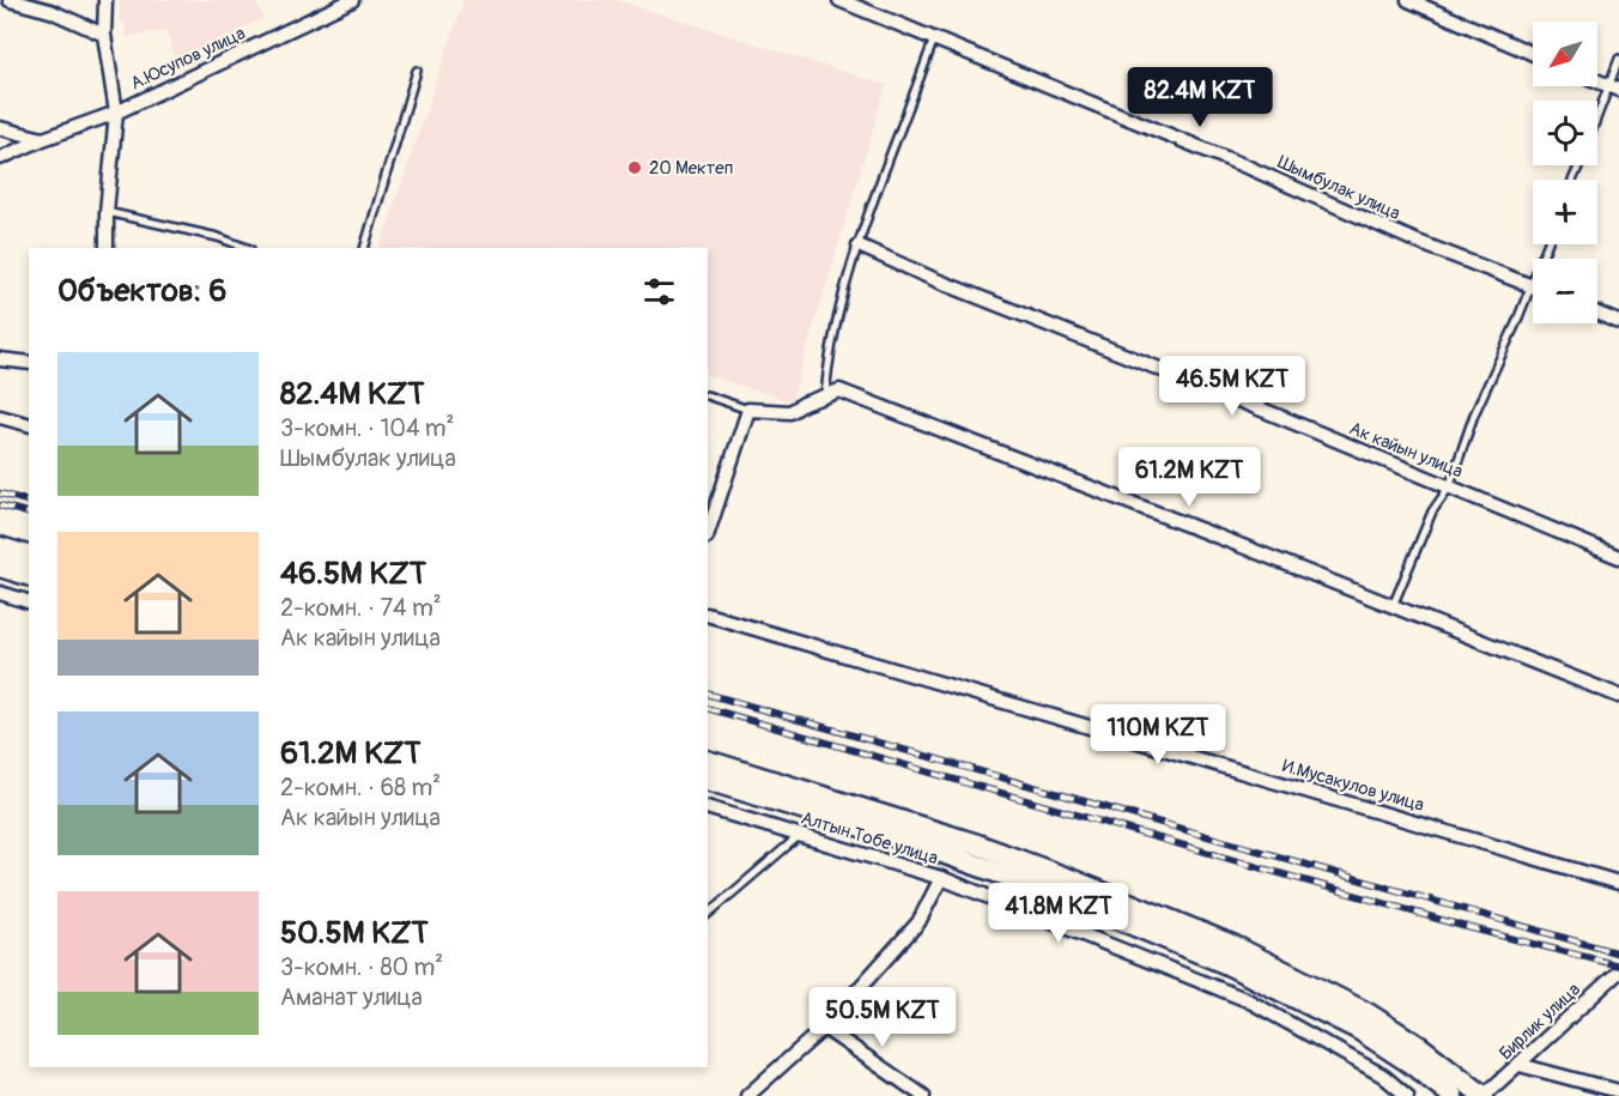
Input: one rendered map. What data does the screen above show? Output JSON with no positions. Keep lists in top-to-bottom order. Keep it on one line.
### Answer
{"streets":{"street":["А.Юсупов улица","Шымбулак улица","Ак кайын улица","И.Мусакулов улица","Алтын Тобе улица","Бирлик улица"]},"places":["20 Мектеп"],"north":"bottom left","page":{"map_buttons":["+","−"],"price":["82.4M KZT","46.5M KZT","61.2M KZT","110M KZT","41.8M KZT","50.5M KZT"],"heading":"Объектов: 6","list":[{"name":"82.4M KZT","note":"3-комн. · 104 m² · Шымбулак улица"},{"name":"46.5M KZT","note":"2-комн. · 74 m² · Ак кайын улица"},{"name":"61.2M KZT","note":"2-комн. · 68 m² · Ак кайын улица"},{"name":"50.5M KZT","note":"3-комн. · 80 m² · Аманат улица"}]}}
